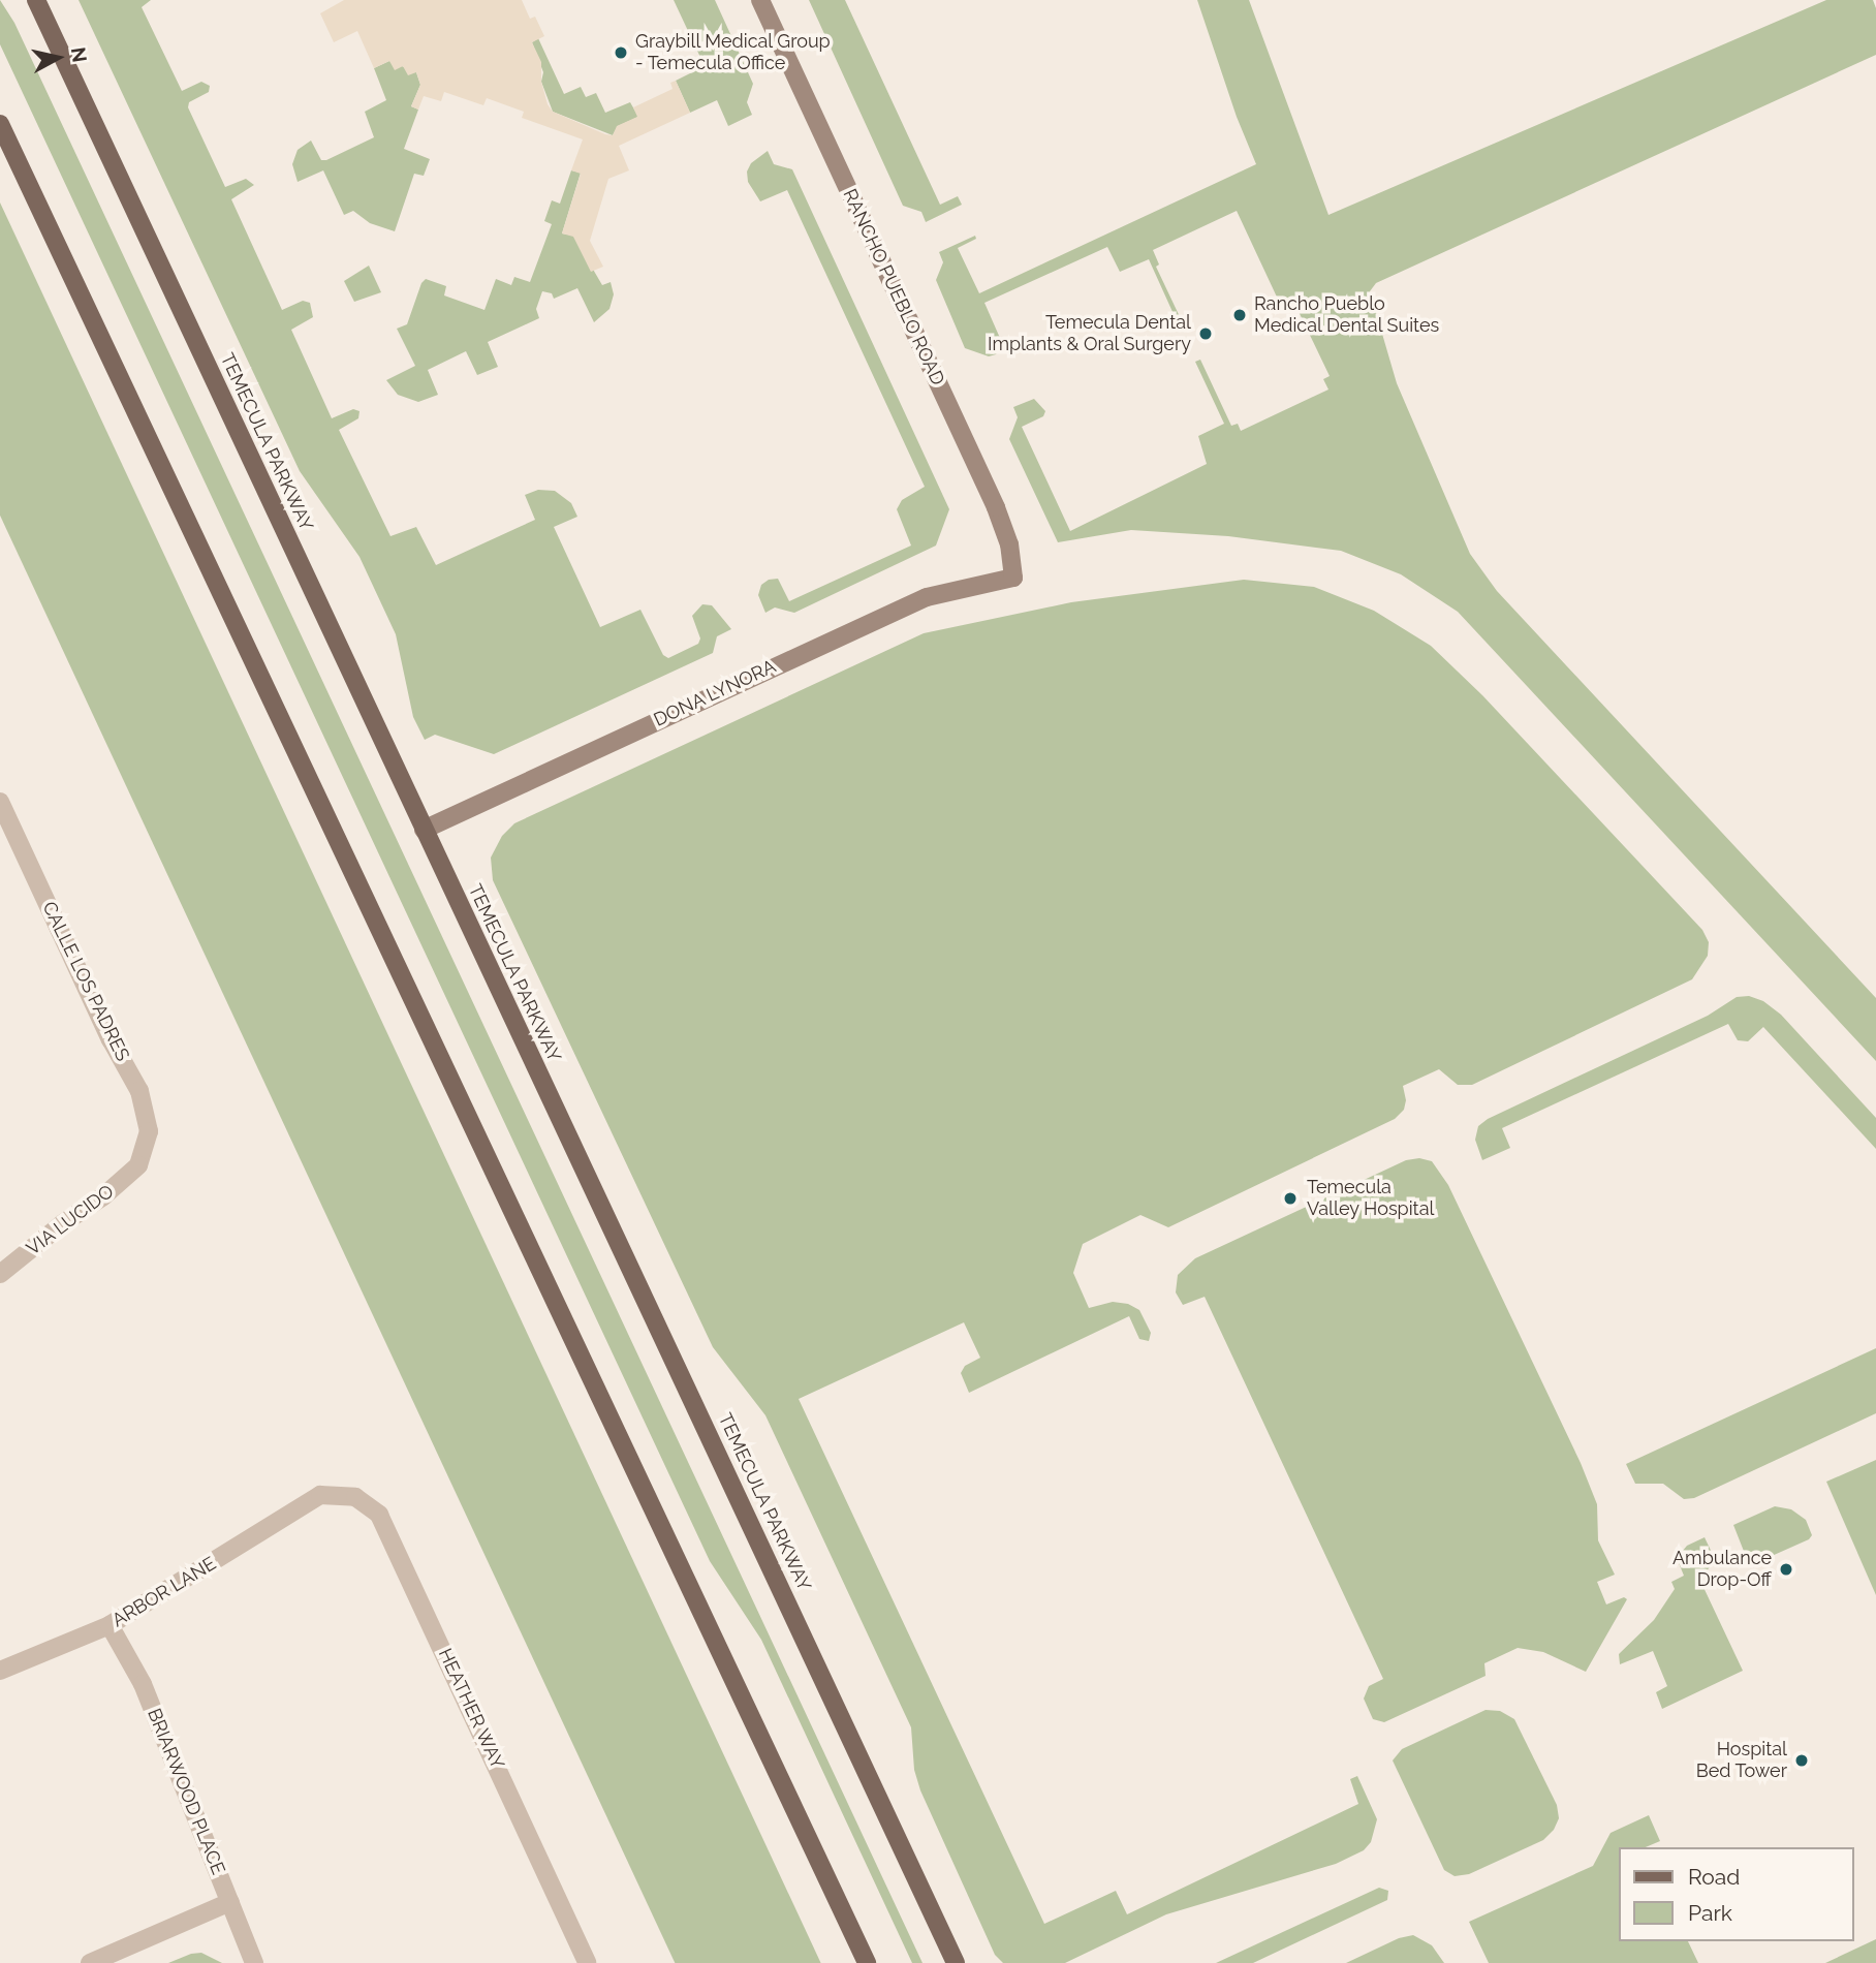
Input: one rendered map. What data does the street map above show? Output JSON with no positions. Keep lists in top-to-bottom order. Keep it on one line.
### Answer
{"streets":{"main road":["TEMECULA PARKWAY"],"street":["RANCHO PUEBLO ROAD","DONA LYNORA","CALLE LOS PADRES","VIA LUCIDO","ARBOR LANE","HEATHER WAY","BRIARWOOD PLACE"]},"crossings":[["RANCHO PUEBLO ROAD","DONA LYNORA"],["TEMECULA PARKWAY","DONA LYNORA"],["CALLE LOS PADRES","VIA LUCIDO"],["ARBOR LANE","HEATHER WAY"],["ARBOR LANE","BRIARWOOD PLACE"]],"places":["Graybill Medical Group - Temecula Office","Rancho Pueblo Medical Dental Suites","Temecula Dental Implants & Oral Surgery","Temecula Valley Hospital","Ambulance Drop-Off","Hospital Bed Tower"],"legend":["Road","Park"],"north":"right"}
